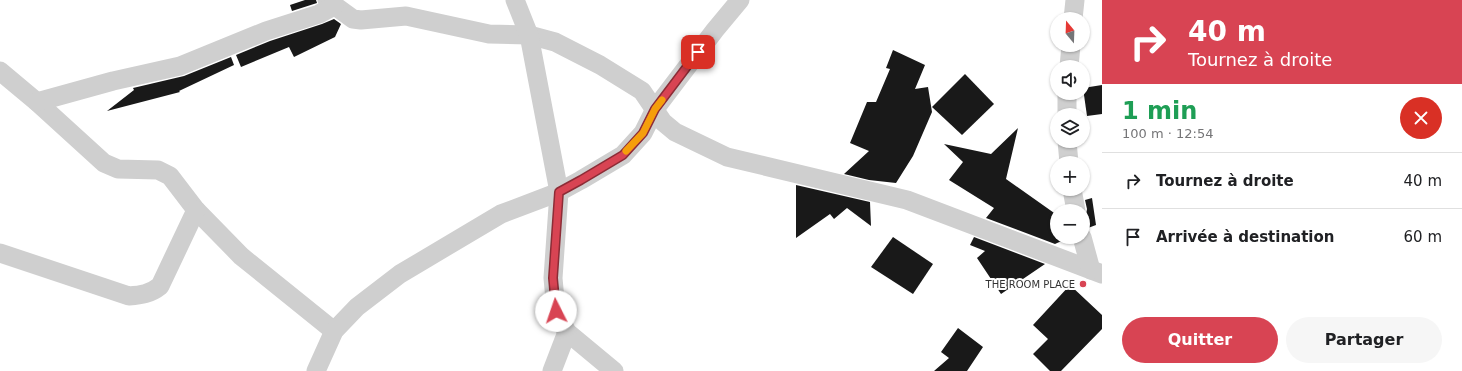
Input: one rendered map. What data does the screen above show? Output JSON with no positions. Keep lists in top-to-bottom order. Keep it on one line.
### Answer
{"places":["THE ROOM PLACE"],"north":"top","page":{"turn":["40 m","Tournez à droite"],"map_buttons":["+","−"],"heading":["1 min","100 m · 12:54"],"list":[{"name":"Tournez à droite","value":"40 m"},{"name":"Arrivée à destination","value":"60 m"}],"buttons":["Quitter","Partager"]}}
